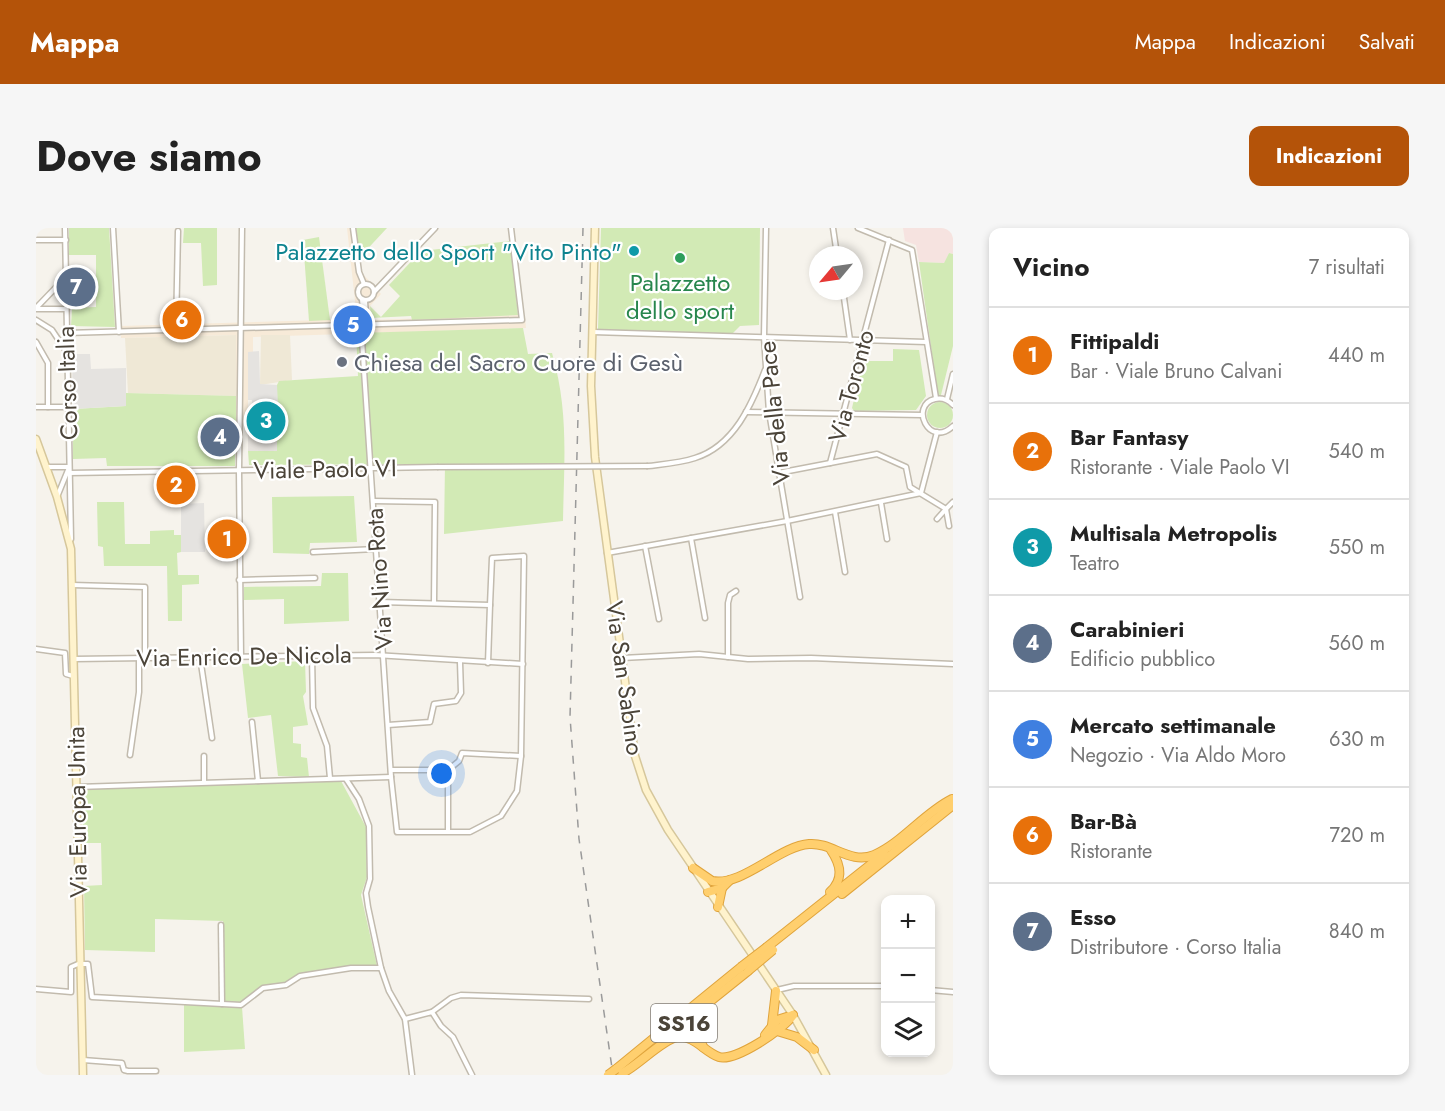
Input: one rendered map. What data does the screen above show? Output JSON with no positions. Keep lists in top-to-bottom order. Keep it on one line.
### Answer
{"streets":{"highway":["SS16"],"street":["Corso Italia","Via Toronto","Via della Pace","Viale Paolo VI","Via Nino Rota","Via Enrico De Nicola","Via San Sabino","Via Europa Unita"]},"crossings":[["Corso Italia","Viale Paolo VI"],["Corso Italia","Via Europa Unita"],["Via della Pace","Viale Paolo VI"],["Viale Paolo VI","Via Nino Rota"],["Via Nino Rota","Via Enrico De Nicola"],["Via Enrico De Nicola","Via Europa Unita"]],"places":["Palazzetto dello Sport \"Vito Pinto\"","Palazzetto dello sport","Chiesa del Sacro Cuore di Gesù"],"north":"bottom left","page":{"header":"Mappa","nav":["Mappa","Indicazioni","Salvati"],"title":"Dove siamo","buttons":"Indicazioni","heading":["Vicino","7 risultati"],"pins":["7","6","5","3","4","2","1"],"list":[{"mark":"1","name":"Fittipaldi","note":"Bar · Viale Bruno Calvani","value":"440 m"},{"mark":"2","name":"Bar Fantasy","note":"Ristorante · Viale Paolo VI","value":"540 m"},{"mark":"3","name":"Multisala Metropolis","note":"Teatro","value":"550 m"},{"mark":"4","name":"Carabinieri","note":"Edificio pubblico","value":"560 m"},{"mark":"5","name":"Mercato settimanale","note":"Negozio · Via Aldo Moro","value":"630 m"},{"mark":"6","name":"Bar-Bà","note":"Ristorante","value":"720 m"},{"mark":"7","name":"Esso","note":"Distributore · Corso Italia","value":"840 m"}],"map_buttons":["+","−"]}}
